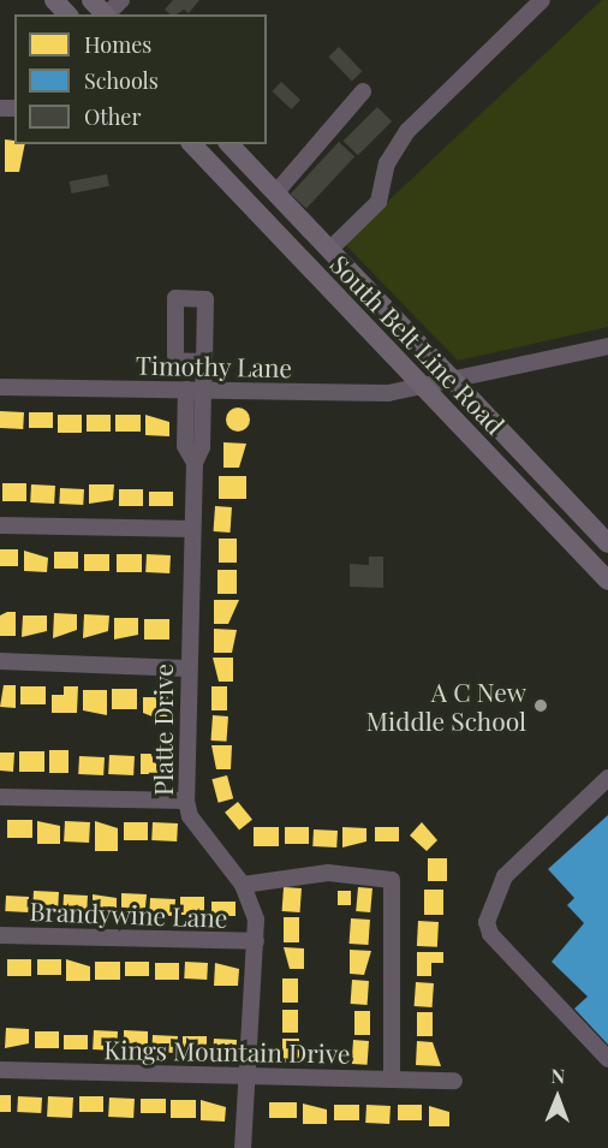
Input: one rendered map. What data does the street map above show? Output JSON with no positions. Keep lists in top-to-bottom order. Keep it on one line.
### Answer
{"streets":{"main road":["South Belt Line Road"],"street":["Timothy Lane","Platte Drive","Brandywine Lane","Kings Mountain Drive"]},"crossings":[["South Belt Line Road","Timothy Lane"],["Timothy Lane","Platte Drive"],["Platte Drive","Brandywine Lane"],["Platte Drive","Kings Mountain Drive"]],"places":["A C New Middle School"],"legend":["Homes","Schools","Other"],"north":"top"}
